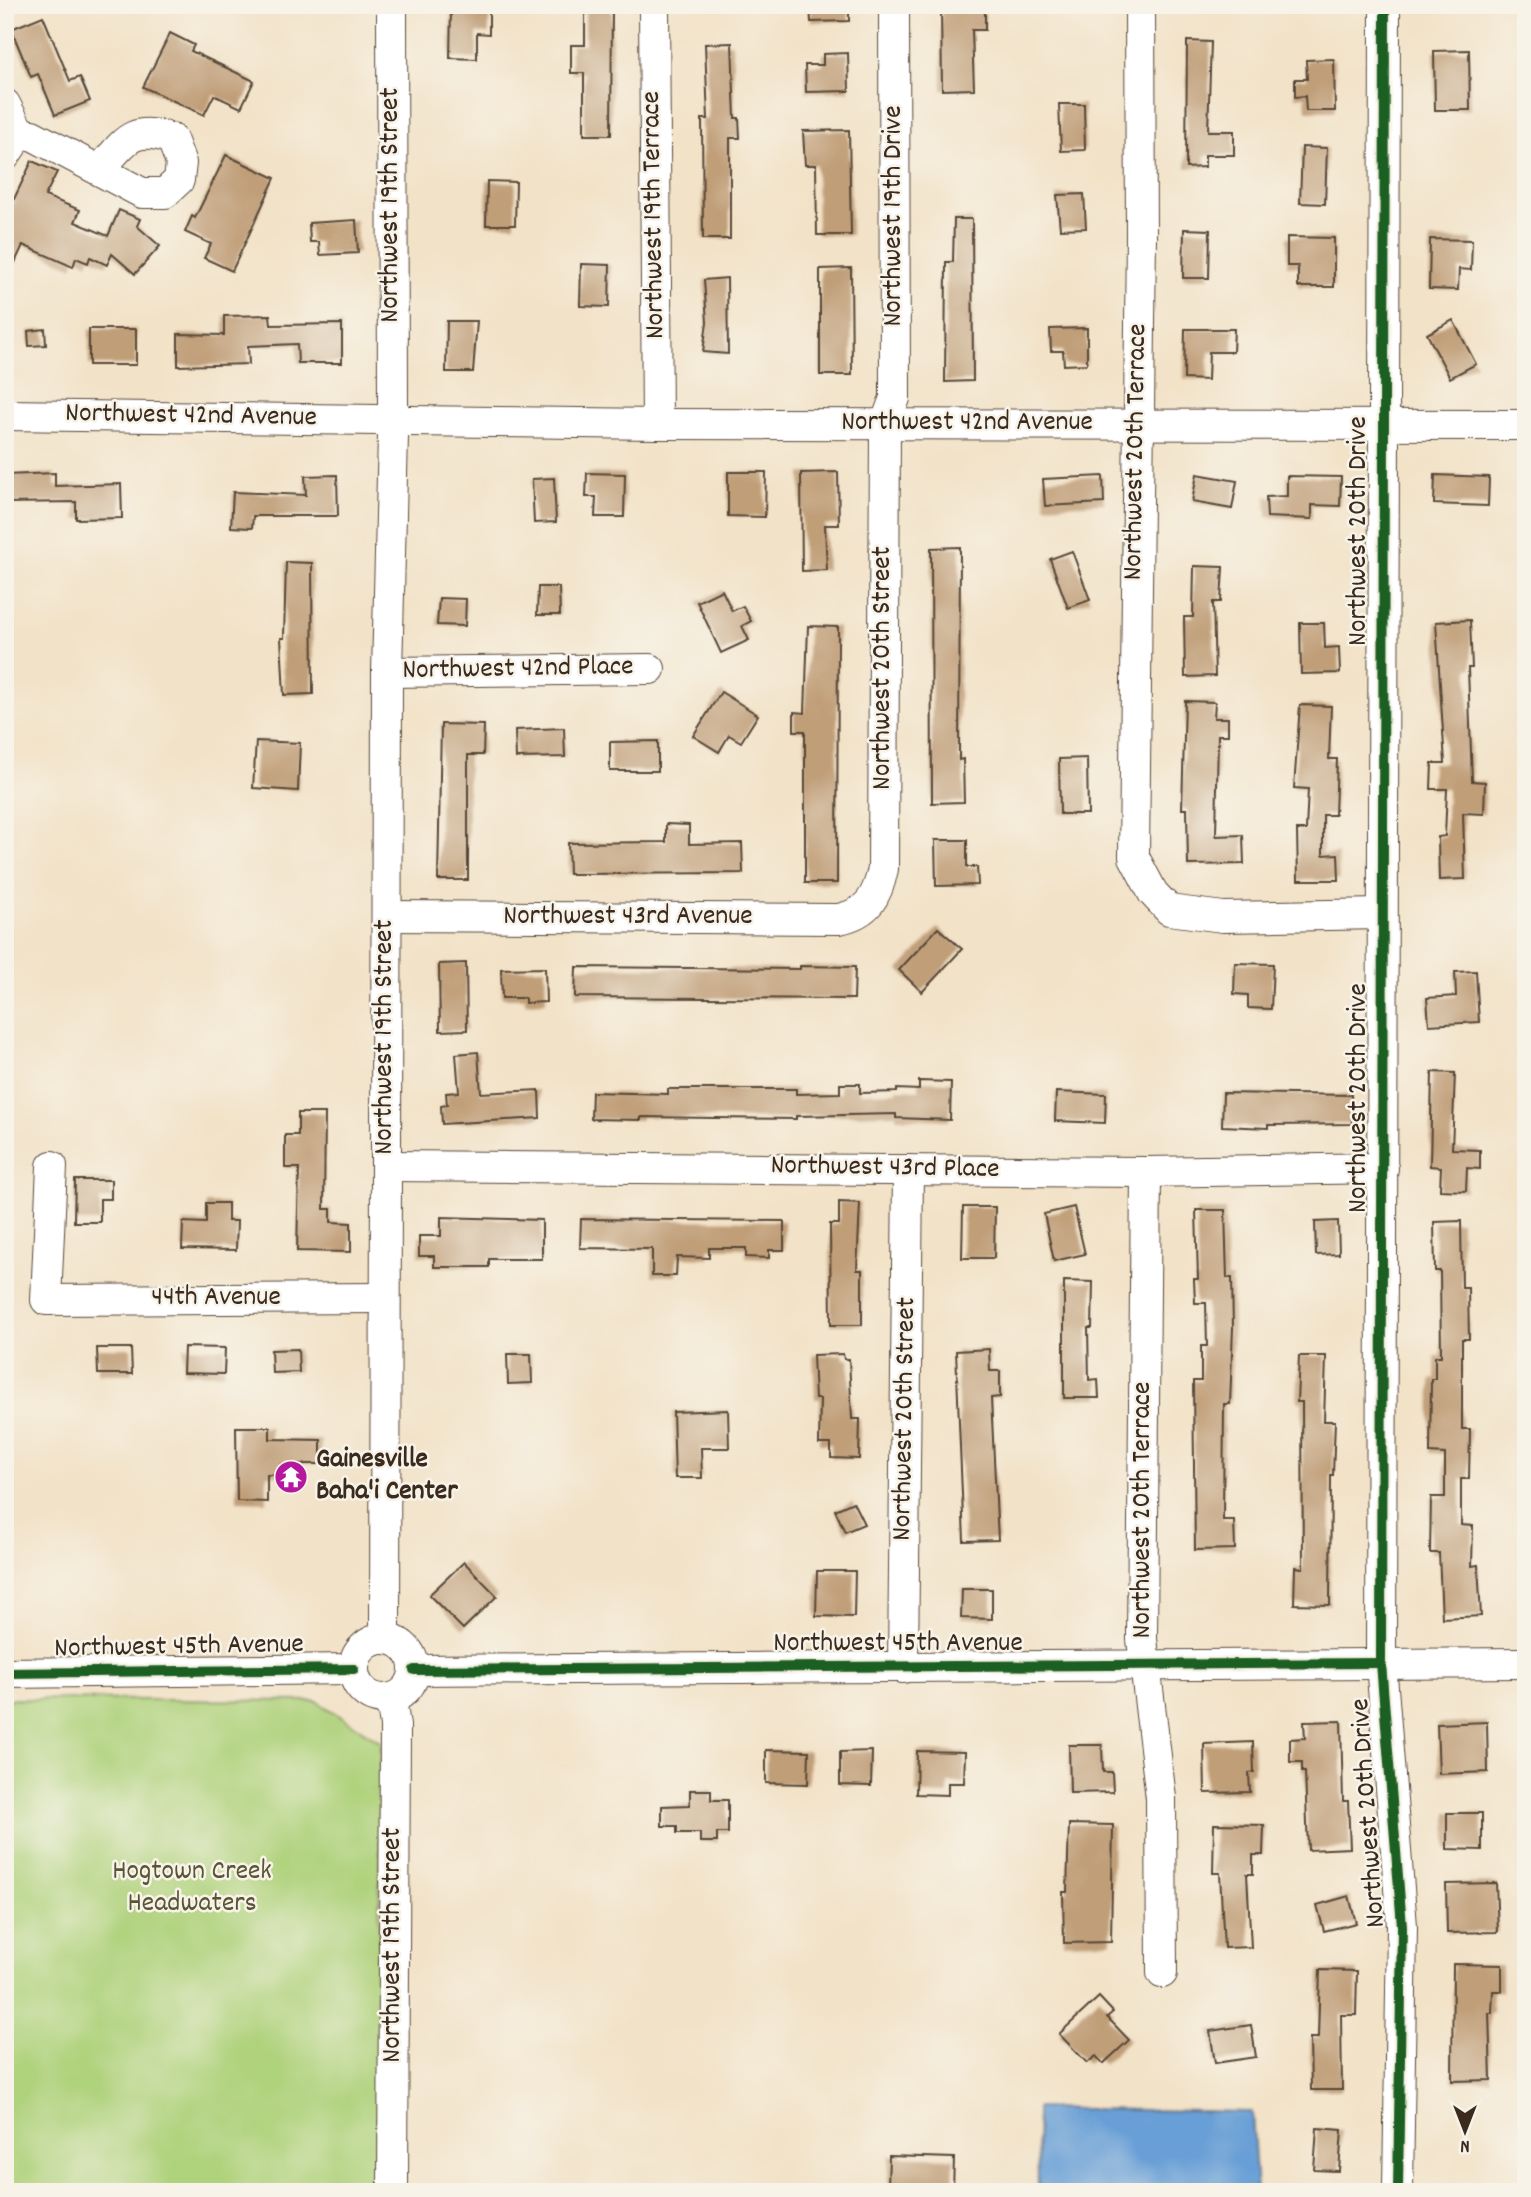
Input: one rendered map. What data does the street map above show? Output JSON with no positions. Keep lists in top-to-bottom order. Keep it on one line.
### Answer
{"streets":{"street":["Northwest 19th Street","Northwest 19th Terrace","Northwest 19th Drive","Northwest 42nd Avenue","Northwest 20th Terrace","Northwest 20th Drive","Northwest 20th Street","Northwest 42nd Place","Northwest 43rd Avenue","Northwest 43rd Place","44th Avenue","Northwest 45th Avenue"]},"crossings":[["Northwest 19th Street","Northwest 42nd Avenue"],["Northwest 19th Street","Northwest 42nd Place"],["Northwest 19th Street","Northwest 43rd Avenue"],["Northwest 19th Street","Northwest 43rd Place"],["Northwest 19th Street","44th Avenue"],["Northwest 19th Street","Northwest 45th Avenue"],["Northwest 19th Terrace","Northwest 42nd Avenue"],["Northwest 19th Drive","Northwest 42nd Avenue"],["Northwest 19th Drive","Northwest 20th Street"],["Northwest 42nd Avenue","Northwest 20th Terrace"],["Northwest 42nd Avenue","Northwest 20th Drive"],["Northwest 42nd Avenue","Northwest 20th Street"],["Northwest 20th Terrace","Northwest 20th Drive"],["Northwest 20th Terrace","Northwest 43rd Place"],["Northwest 20th Terrace","Northwest 45th Avenue"],["Northwest 20th Drive","Northwest 43rd Place"],["Northwest 20th Drive","Northwest 45th Avenue"],["Northwest 20th Street","Northwest 43rd Avenue"],["Northwest 20th Street","Northwest 43rd Place"],["Northwest 20th Street","Northwest 45th Avenue"]],"parks":["Hogtown Creek Headwaters"],"places":{"temple":["Gainesville Baha'i Center"]},"north":"bottom"}
